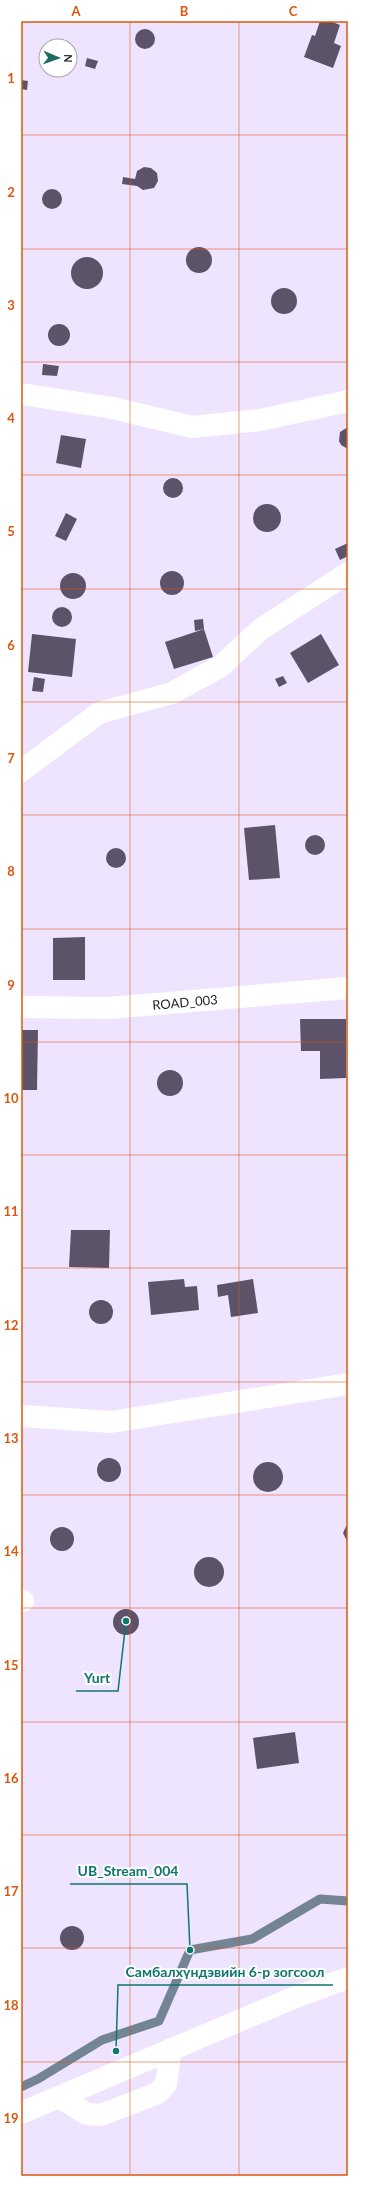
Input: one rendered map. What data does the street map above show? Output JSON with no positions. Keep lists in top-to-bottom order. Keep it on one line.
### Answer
{"streets":{"street":["ROAD_003"]},"places":["Yurt","UB_Stream_004","Самбалхүндэвийн 6-р зогсоол"],"north":"right","grid":{"columns":["A","B","C"],"rows":["1","2","3","4","5","6","7","8","9","10","11","12","13","14","15","16","17","18","19"]}}
